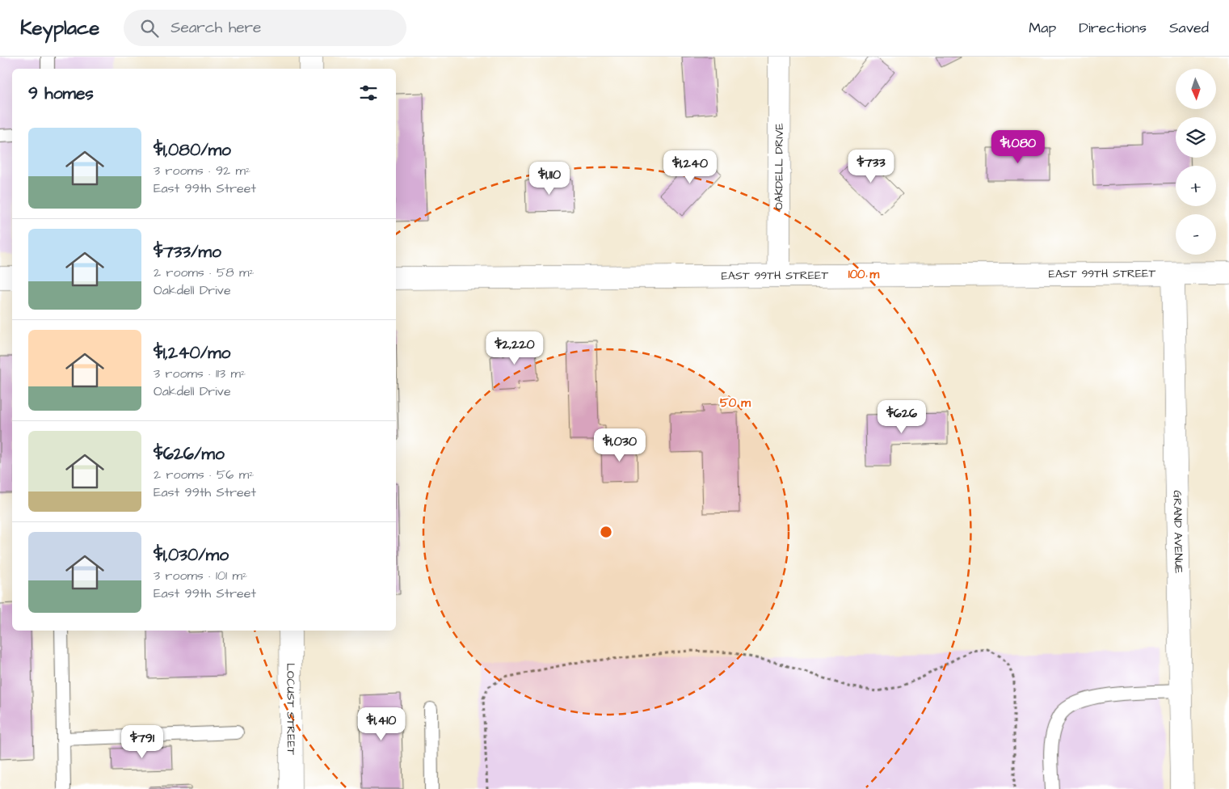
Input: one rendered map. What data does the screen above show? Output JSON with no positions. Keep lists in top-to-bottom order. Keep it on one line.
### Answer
{"streets":{"street":["OAKDELL DRIVE","EAST 99TH STREET","GRAND AVENUE","LOCUST STREET"]},"crossings":[["OAKDELL DRIVE","EAST 99TH STREET"],["EAST 99TH STREET","GRAND AVENUE"]],"north":"bottom","page":{"header":"Keyplace","search":"Search here","nav":["Map","Directions","Saved"],"map_buttons":["+","−"],"heading":"9 homes","list":[{"name":"$1,080/mo","note":"3 rooms · 92 m² · East 99th Street"},{"name":"$733/mo","note":"2 rooms · 58 m² · Oakdell Drive"},{"name":"$1,240/mo","note":"3 rooms · 113 m² · Oakdell Drive"},{"name":"$626/mo","note":"2 rooms · 56 m² · East 99th Street"},{"name":"$1,030/mo","note":"3 rooms · 101 m² · East 99th Street"}],"price":["$1,080","$733","$1,240","$1,110","$2,220","$626","$1,030","$1,410","$791"]},"rings":["100 m","50 m"]}
